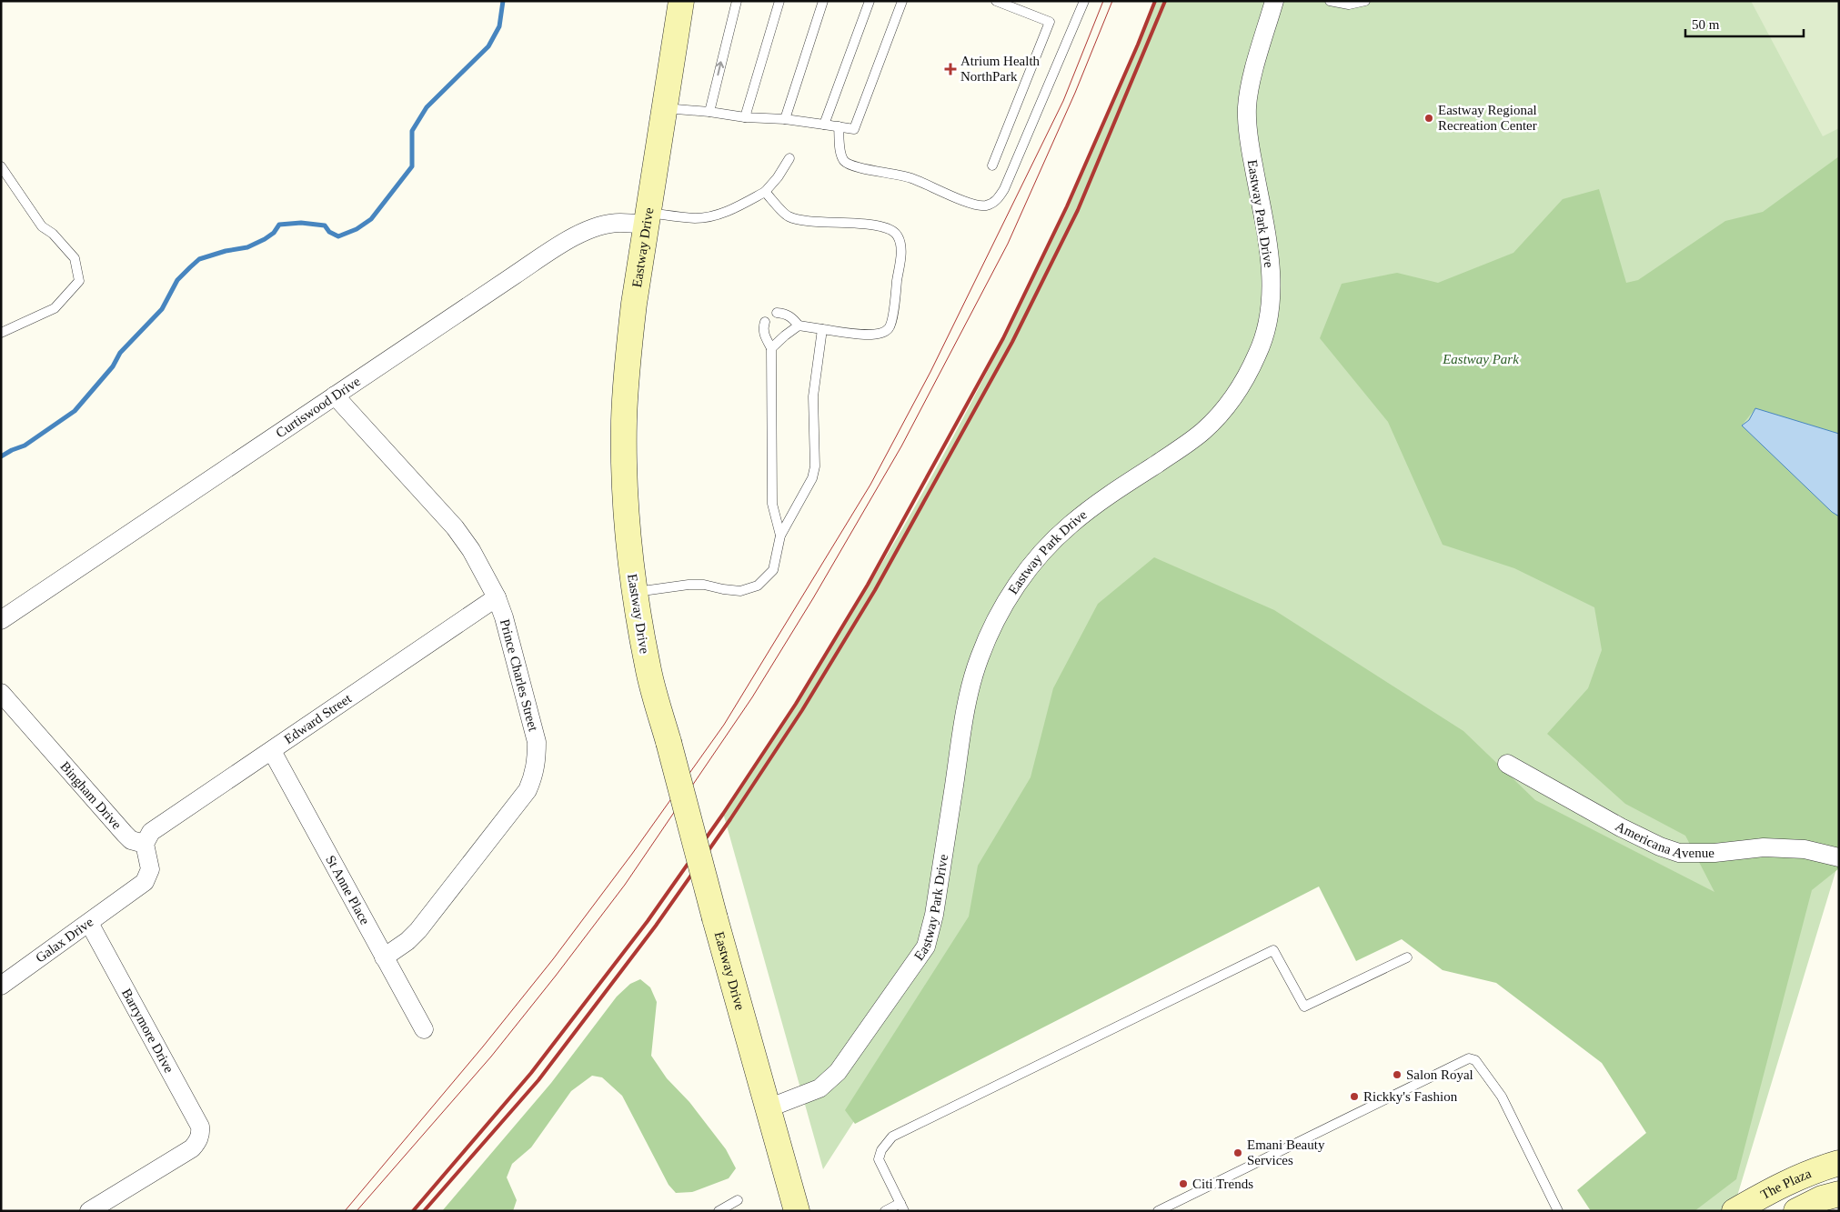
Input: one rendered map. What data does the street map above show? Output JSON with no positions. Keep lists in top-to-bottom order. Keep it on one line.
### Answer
{"streets":{"main road":["Eastway Drive","The Plaza"],"street":["Eastway Park Drive","Curtiswood Drive","Prince Charles Street","Edward Street","Bingham Drive","Americana Avenue","St Anne Place","Galax Drive","Barrymore Drive"]},"crossings":[["Eastway Park Drive","Eastway Drive"],["Eastway Drive","Curtiswood Drive"],["Curtiswood Drive","Prince Charles Street"],["Prince Charles Street","Edward Street"],["Prince Charles Street","St Anne Place"],["Edward Street","Bingham Drive"],["Edward Street","St Anne Place"],["Edward Street","Galax Drive"],["Bingham Drive","Galax Drive"],["Galax Drive","Barrymore Drive"]],"parks":["Eastway Park"],"places":{"health":["Atrium Health NorthPark"],"other":["Eastway Regional Recreation Center","Salon Royal","Rickky's Fashion","Emani Beauty Services","Citi Trends"]},"scale_bar":"50 m"}
